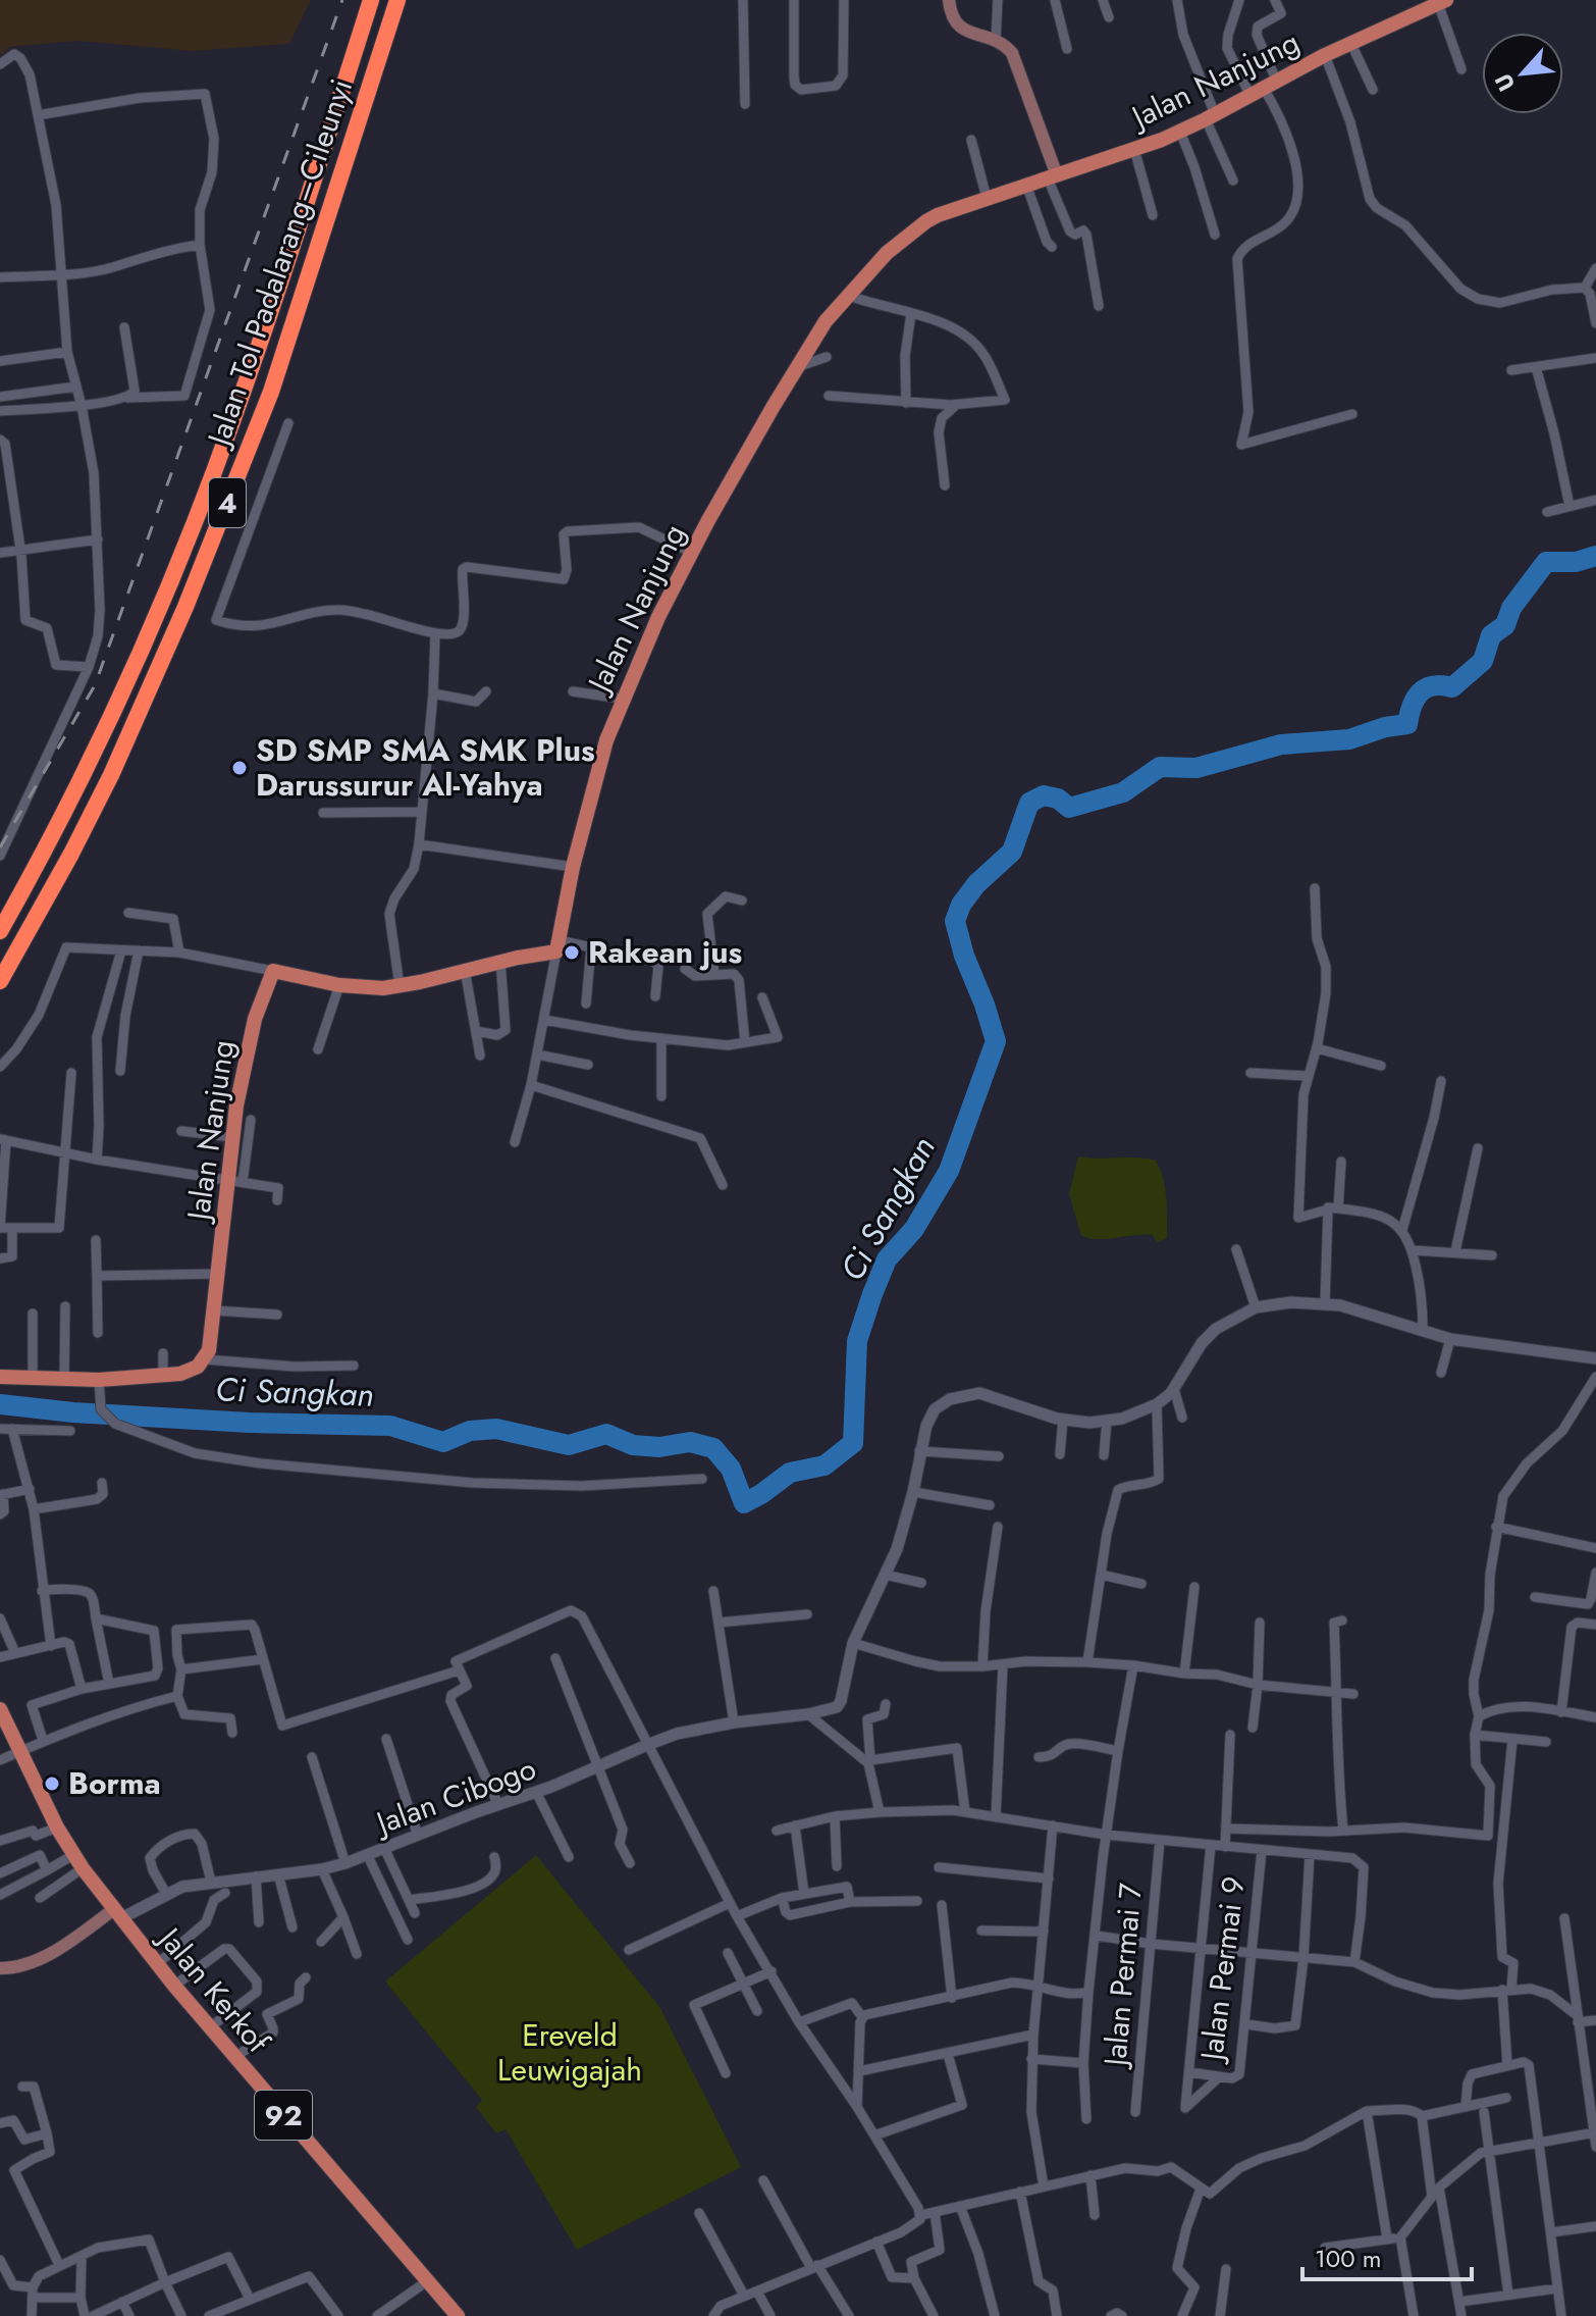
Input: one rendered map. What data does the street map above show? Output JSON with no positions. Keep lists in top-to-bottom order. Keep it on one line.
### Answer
{"streets":{"highway":["Jalan Tol Padalarang–Cileunyi","4"],"main road":["Jalan Nanjung","Jalan Kerkof","92"],"street":["Jalan Cibogo","Jalan Permai 9","Jalan Permai 7"]},"crossings":[["Jalan Cibogo","Jalan Kerkof"]],"water":["Ci Sangkan"],"parks":["Ereveld Leuwigajah"],"places":["SD SMP SMA SMK Plus Darussurur Al-Yahya","Rakean jus","Borma"],"scale_bar":"100 m","north":"bottom left"}
